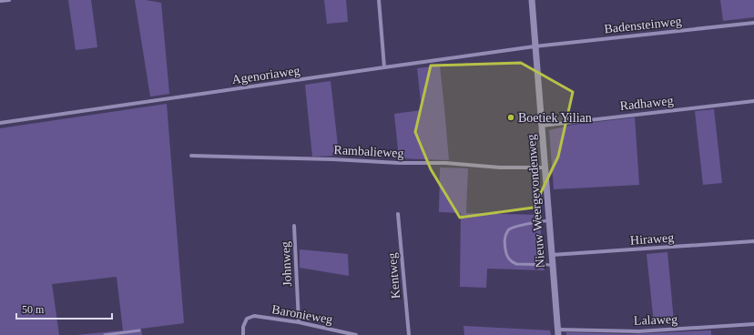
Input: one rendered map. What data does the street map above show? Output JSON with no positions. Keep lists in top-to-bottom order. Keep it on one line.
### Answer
{"streets":{"street":["Badensteinweg","Agenoriaweg","Radhaweg","Rambalieweg","Nieuw Weergevondenweg","Hiraweg","Johnweg","Kentweg","Baronieweg","Lalaweg"]},"crossings":[["Badensteinweg","Agenoriaweg"],["Badensteinweg","Nieuw Weergevondenweg"],["Agenoriaweg","Nieuw Weergevondenweg"],["Radhaweg","Nieuw Weergevondenweg"],["Rambalieweg","Nieuw Weergevondenweg"],["Nieuw Weergevondenweg","Hiraweg"],["Nieuw Weergevondenweg","Lalaweg"],["Johnweg","Baronieweg"]],"places":["Boetiek Yilian"],"scale_bar":"50 m"}
